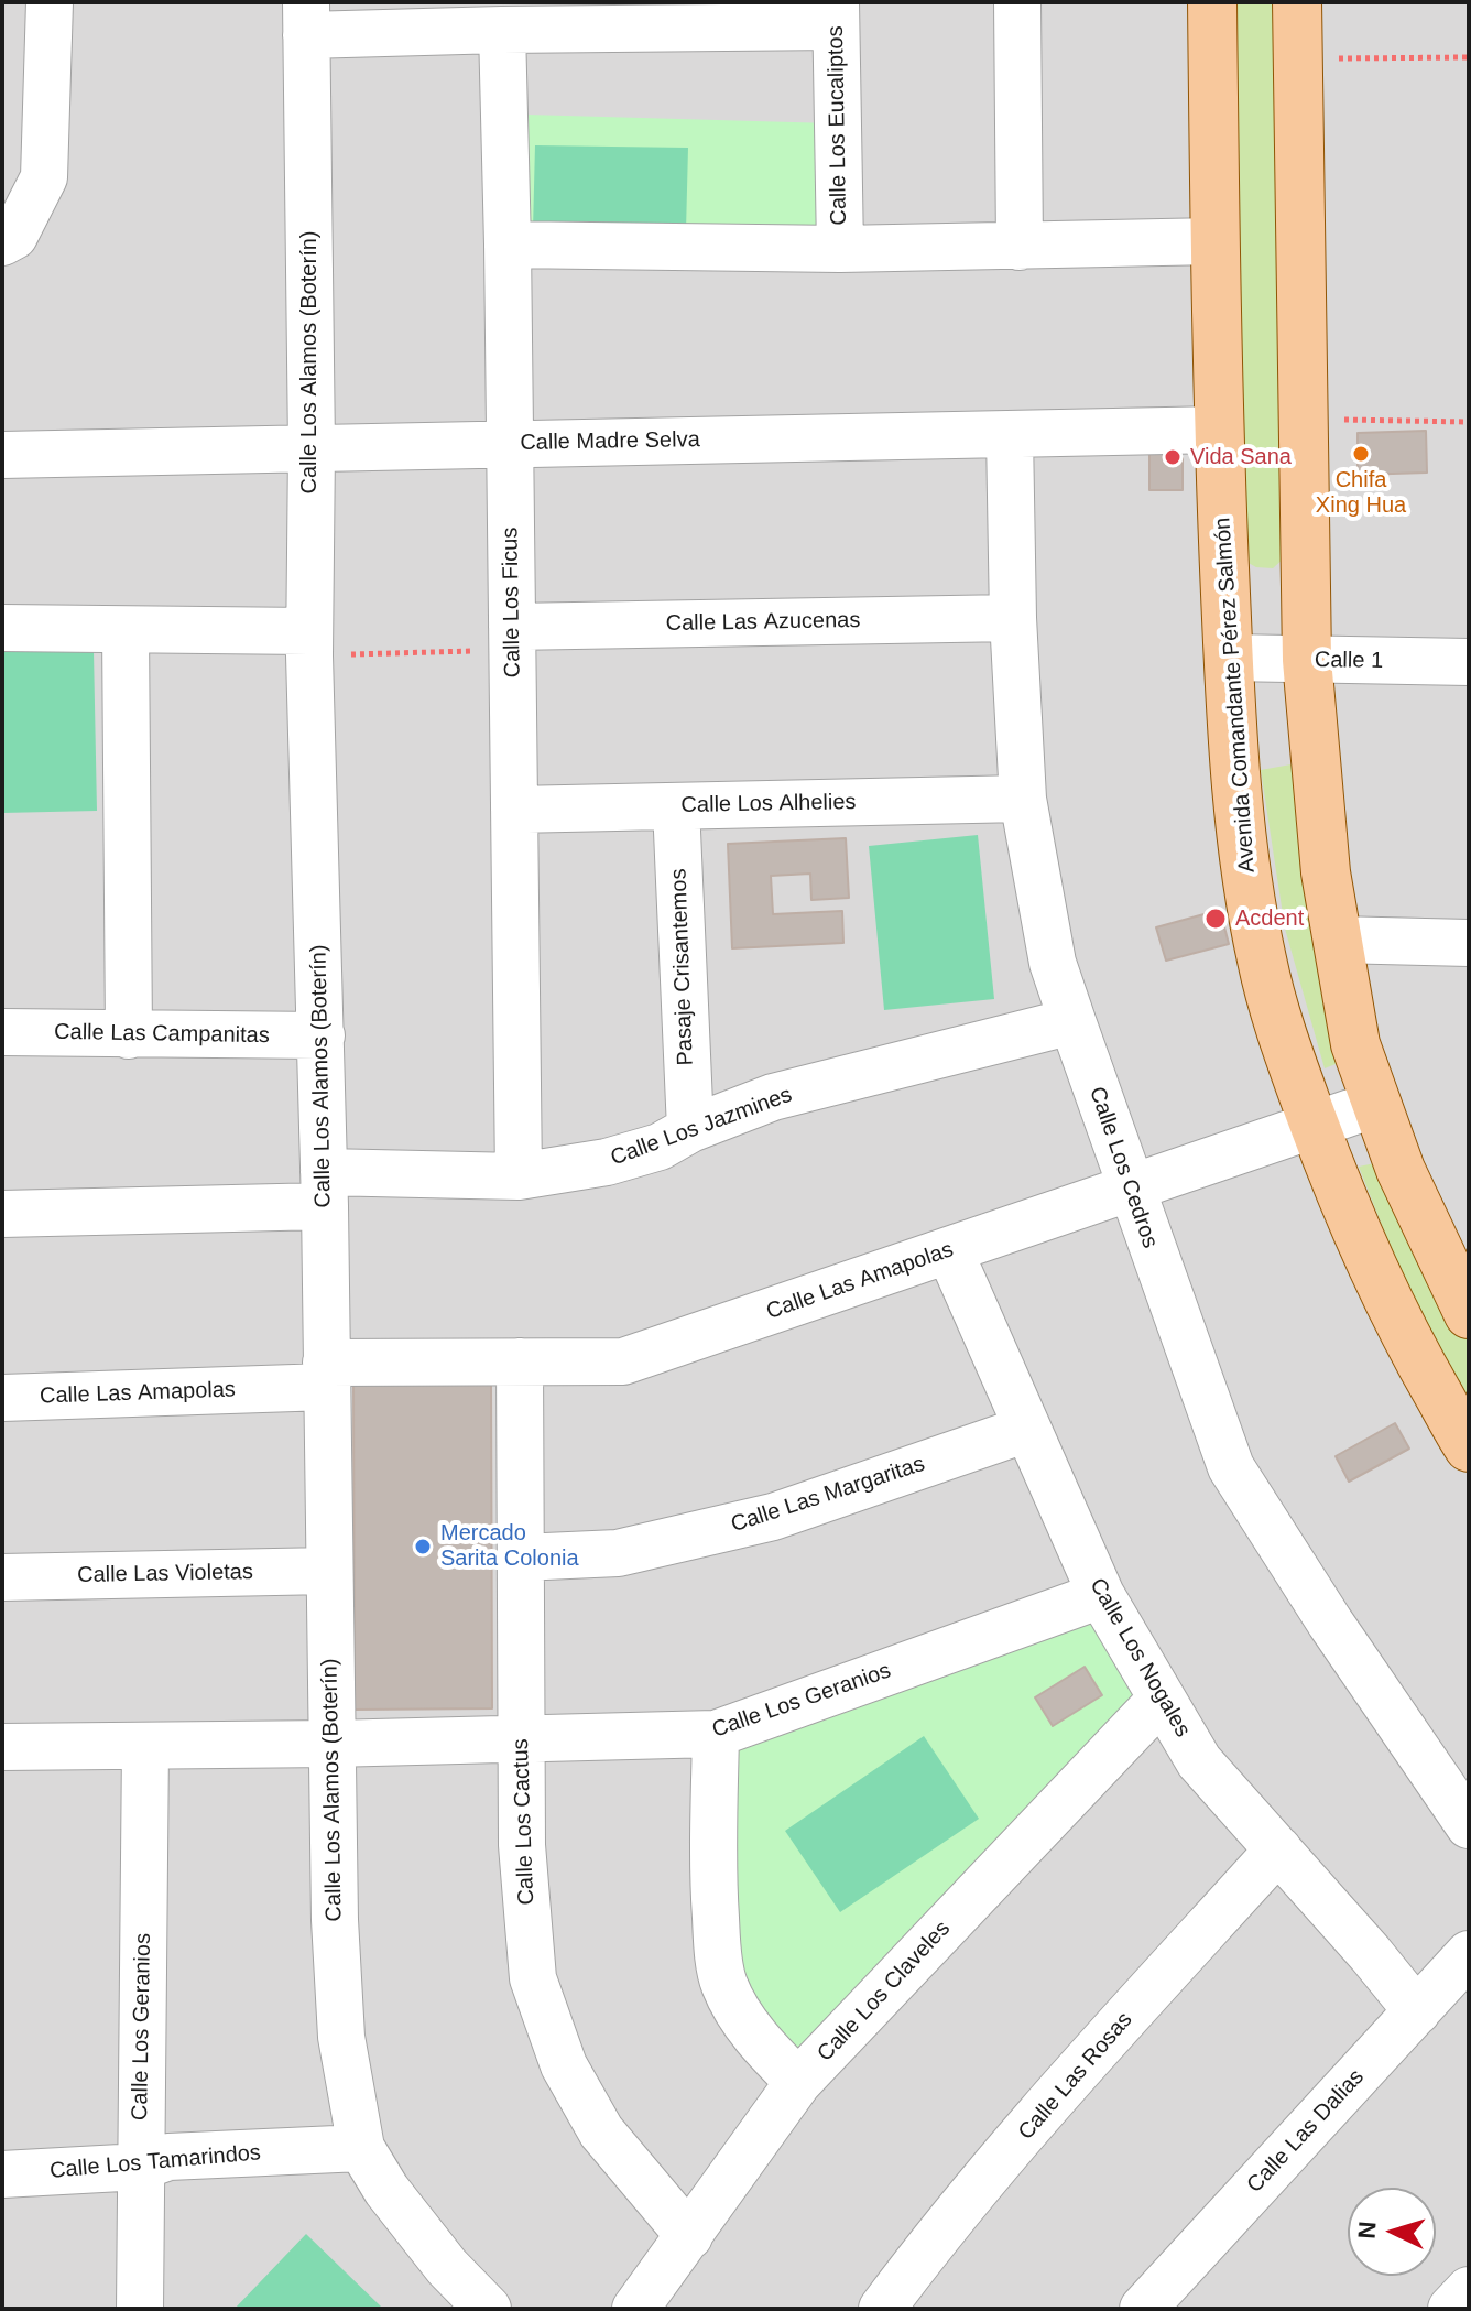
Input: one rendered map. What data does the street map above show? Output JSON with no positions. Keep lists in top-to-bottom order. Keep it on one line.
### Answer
{"streets":{"main road":["Avenida Comandante Pérez Salmón"],"street":["Calle Los Eucaliptos","Calle Los Alamos (Boterín)","Calle Madre Selva","Calle Los Ficus","Calle Las Azucenas","Calle 1","Calle Los Alhelies","Pasaje Crisantemos","Calle Las Campanitas","Calle Los Jazmines","Calle Los Cedros","Calle Las Amapolas","Calle Las Margaritas","Calle Las Violetas","Calle Los Nogales","Calle Los Geranios","Calle Los Cactus","Calle Los Claveles","Calle Las Rosas","Calle Las Dalias","Calle Los Tamarindos"]},"crossings":[["Calle Los Alamos (Boterín)","Calle Madre Selva"],["Calle Los Alamos (Boterín)","Calle Las Campanitas"],["Calle Los Alamos (Boterín)","Calle Los Jazmines"],["Calle Los Alamos (Boterín)","Calle Las Amapolas"],["Calle Los Alamos (Boterín)","Calle Las Violetas"],["Calle Los Alamos (Boterín)","Calle Los Geranios"],["Calle Los Alamos (Boterín)","Calle Los Tamarindos"],["Calle Madre Selva","Calle Los Ficus"],["Calle Madre Selva","Avenida Comandante Pérez Salmón"],["Calle Madre Selva","Calle Los Cedros"],["Calle Los Ficus","Calle Las Azucenas"],["Calle Los Ficus","Calle Los Alhelies"],["Calle Los Ficus","Calle Los Jazmines"],["Calle Las Azucenas","Calle Los Cedros"],["Calle 1","Avenida Comandante Pérez Salmón"],["Avenida Comandante Pérez Salmón","Calle Las Amapolas"],["Calle Los Alhelies","Pasaje Crisantemos"],["Calle Los Alhelies","Calle Los Cedros"],["Pasaje Crisantemos","Calle Los Jazmines"],["Calle Los Jazmines","Calle Los Cedros"],["Calle Los Cedros","Calle Las Amapolas"],["Calle Las Amapolas","Calle Los Nogales"],["Calle Las Amapolas","Calle Los Cactus"],["Calle Las Margaritas","Calle Los Nogales"],["Calle Las Margaritas","Calle Los Cactus"],["Calle Los Nogales","Calle Los Geranios"],["Calle Los Nogales","Calle Los Claveles"],["Calle Los Nogales","Calle Las Rosas"],["Calle Los Nogales","Calle Las Dalias"],["Calle Los Geranios","Calle Los Cactus"],["Calle Los Geranios","Calle Los Tamarindos"],["Calle Los Cactus","Calle Los Claveles"]],"places":["Chifa Xing Hua","Vida Sana","Acdent","Mercado Sarita Colonia"],"north":"left"}
